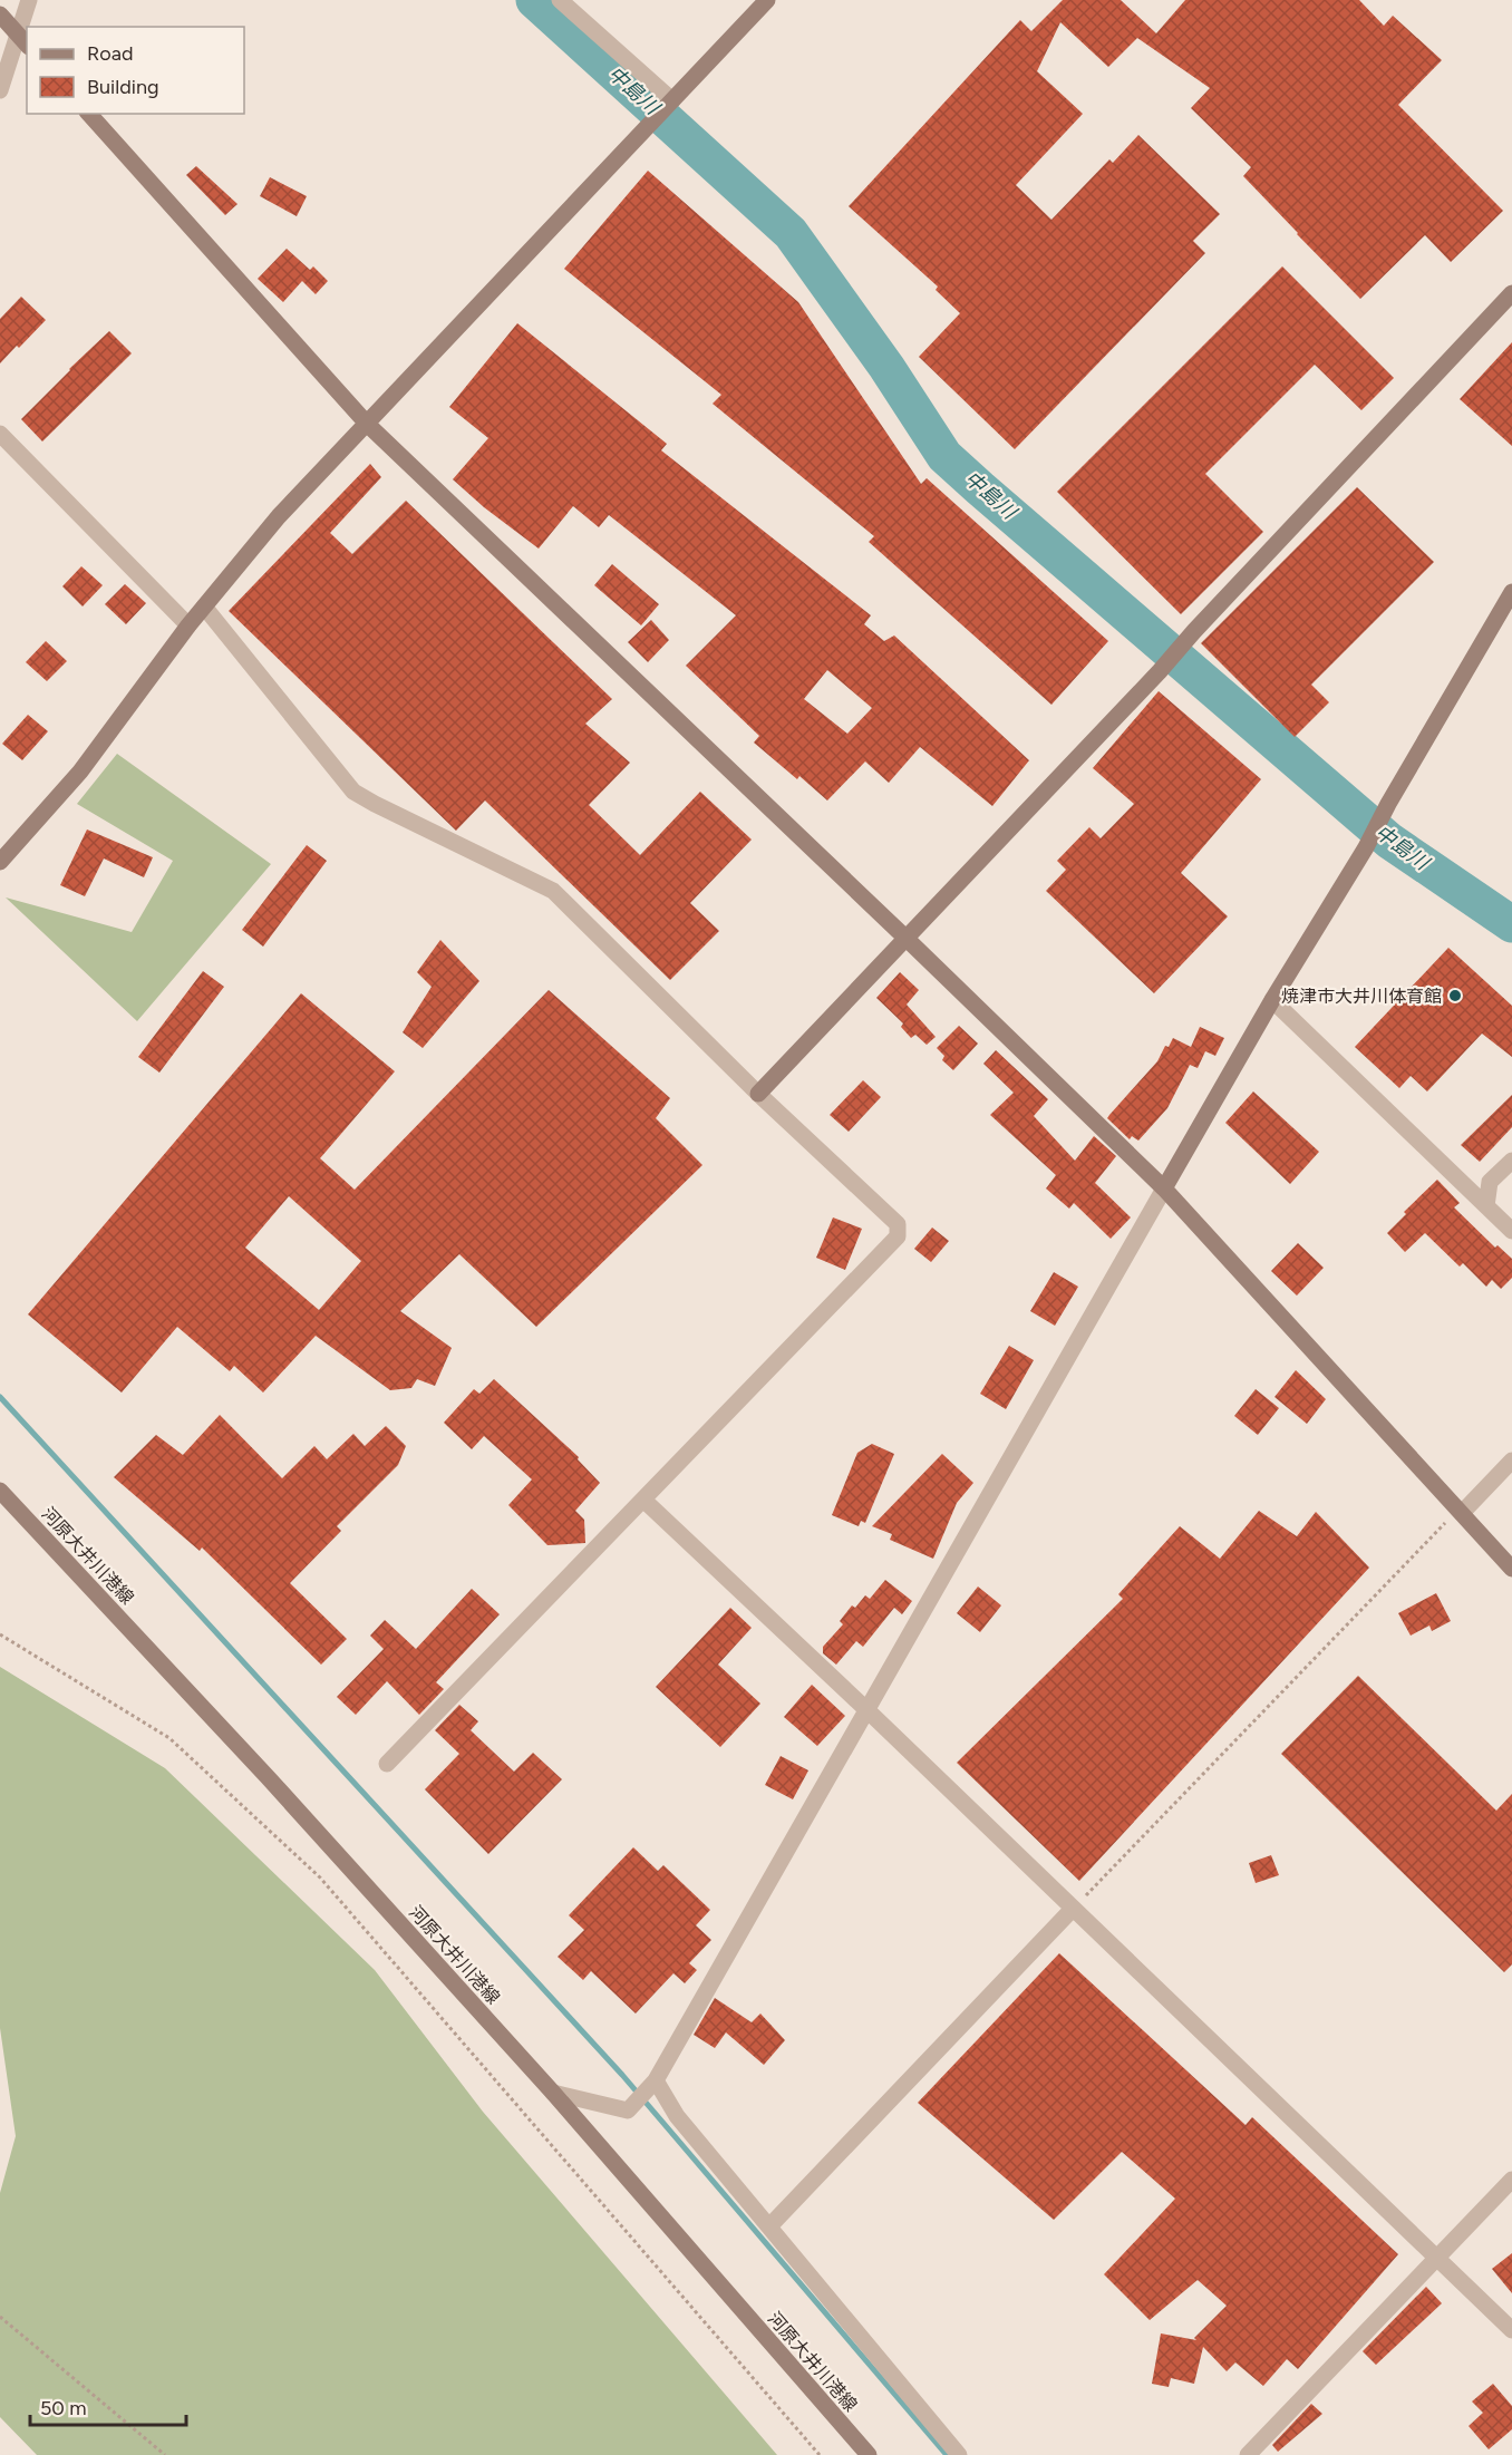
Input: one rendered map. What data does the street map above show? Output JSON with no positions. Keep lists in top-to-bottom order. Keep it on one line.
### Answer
{"streets":{"street":["河原大井川港線"]},"water":["中島川"],"places":["焼津市大井川体育館"],"legend":["Road","Building"],"scale_bar":"50 m"}
